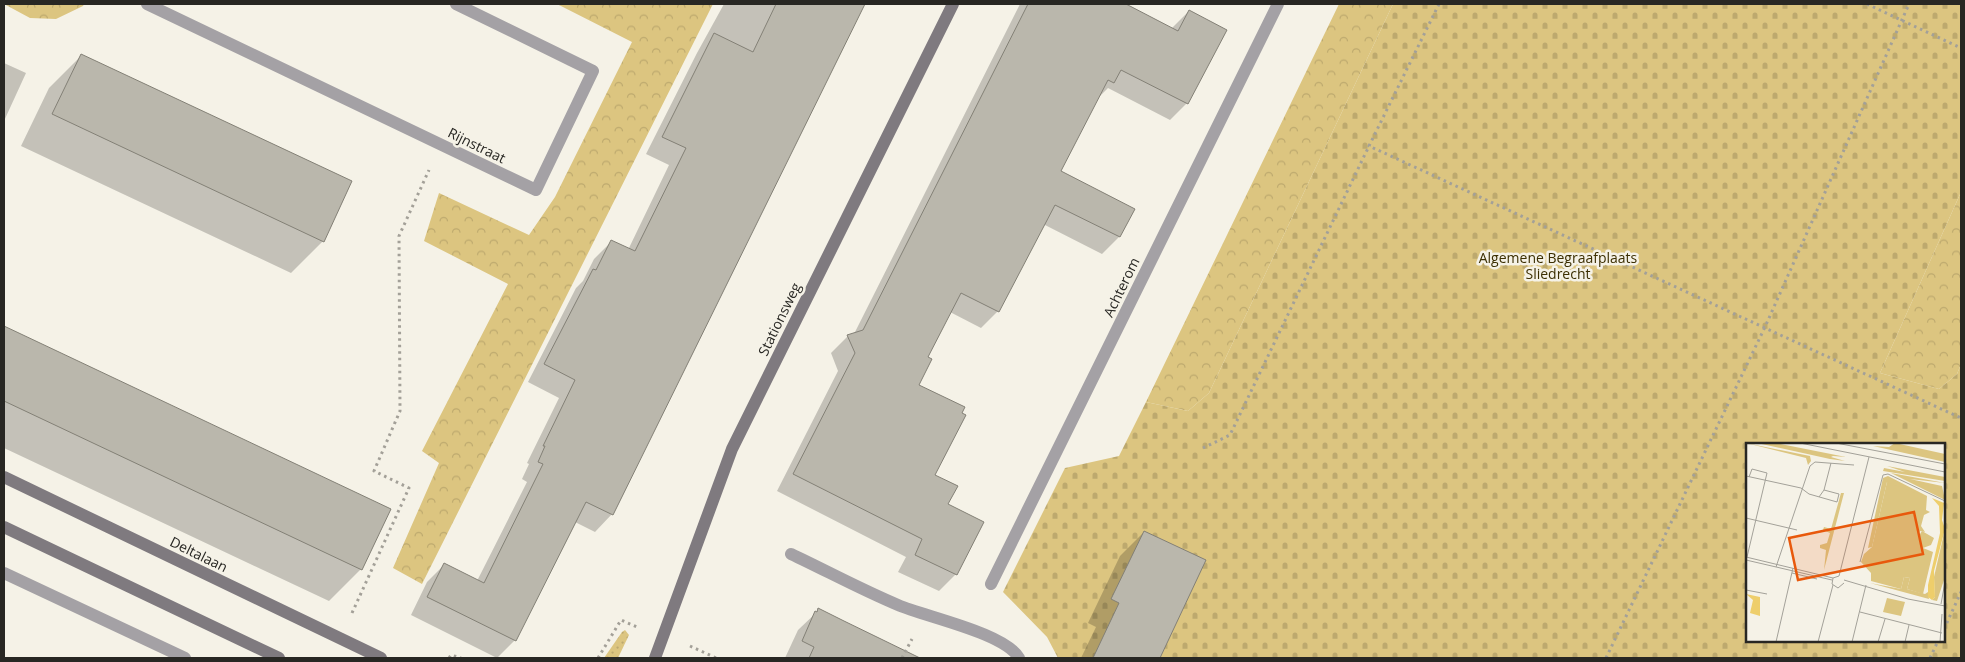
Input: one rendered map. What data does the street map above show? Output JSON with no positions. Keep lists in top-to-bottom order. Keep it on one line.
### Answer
{"streets":{"street":["Rijnstraat","Achterom","Stationsweg","Deltalaan"]},"parks":["Algemene Begraafplaats Sliedrecht"]}
